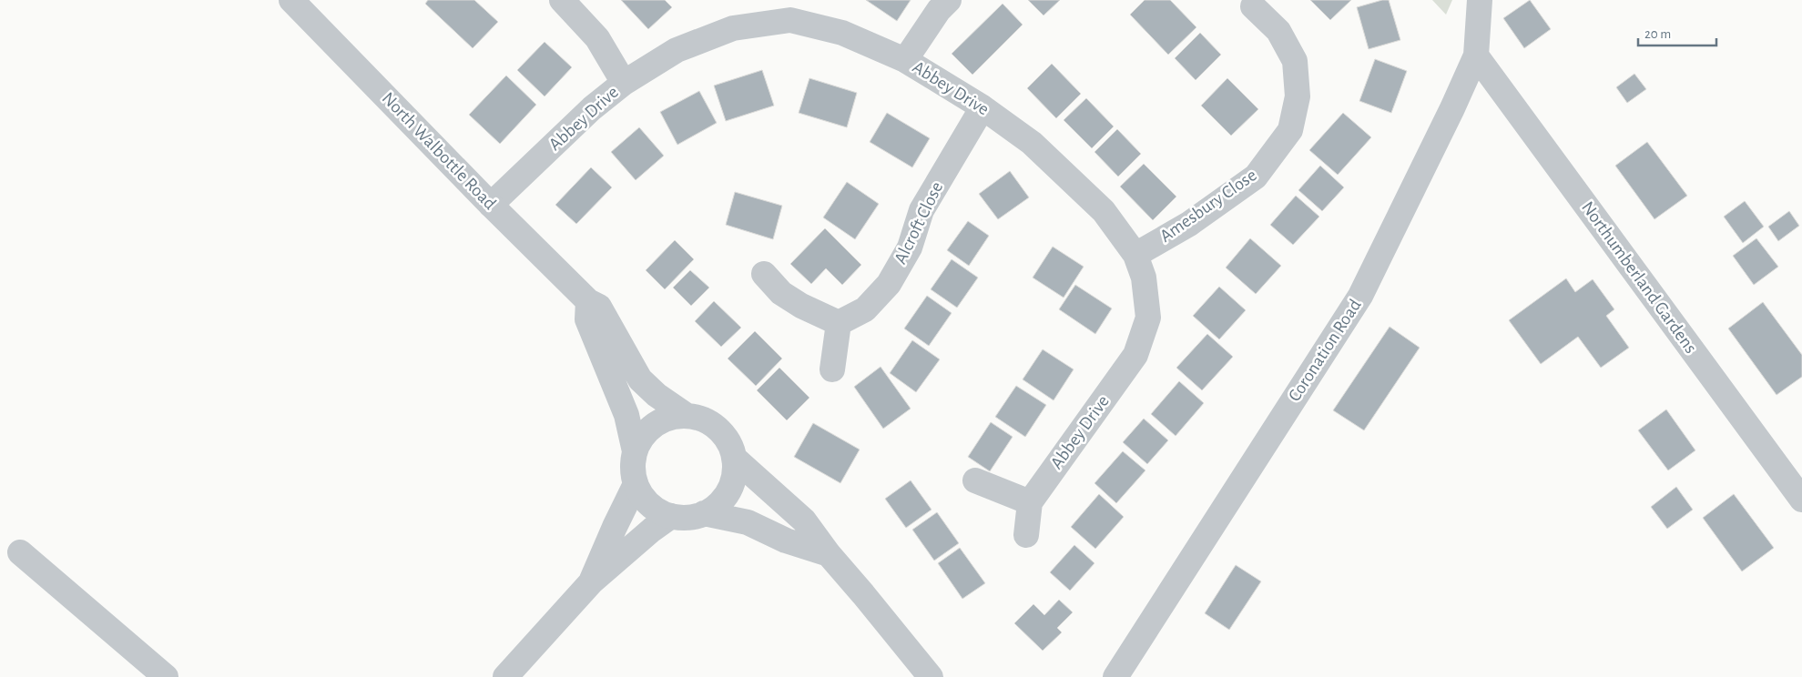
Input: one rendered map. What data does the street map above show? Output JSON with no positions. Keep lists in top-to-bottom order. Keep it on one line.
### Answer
{"streets":{"street":["Abbey Drive","North Walbottle Road","Amesbury Close","Alcroft Close","Northumberland Gardens","Coronation Road"]},"crossings":[["Abbey Drive","North Walbottle Road"],["Abbey Drive","Amesbury Close"],["Abbey Drive","Alcroft Close"],["Northumberland Gardens","Coronation Road"]],"scale_bar":"20 m"}
